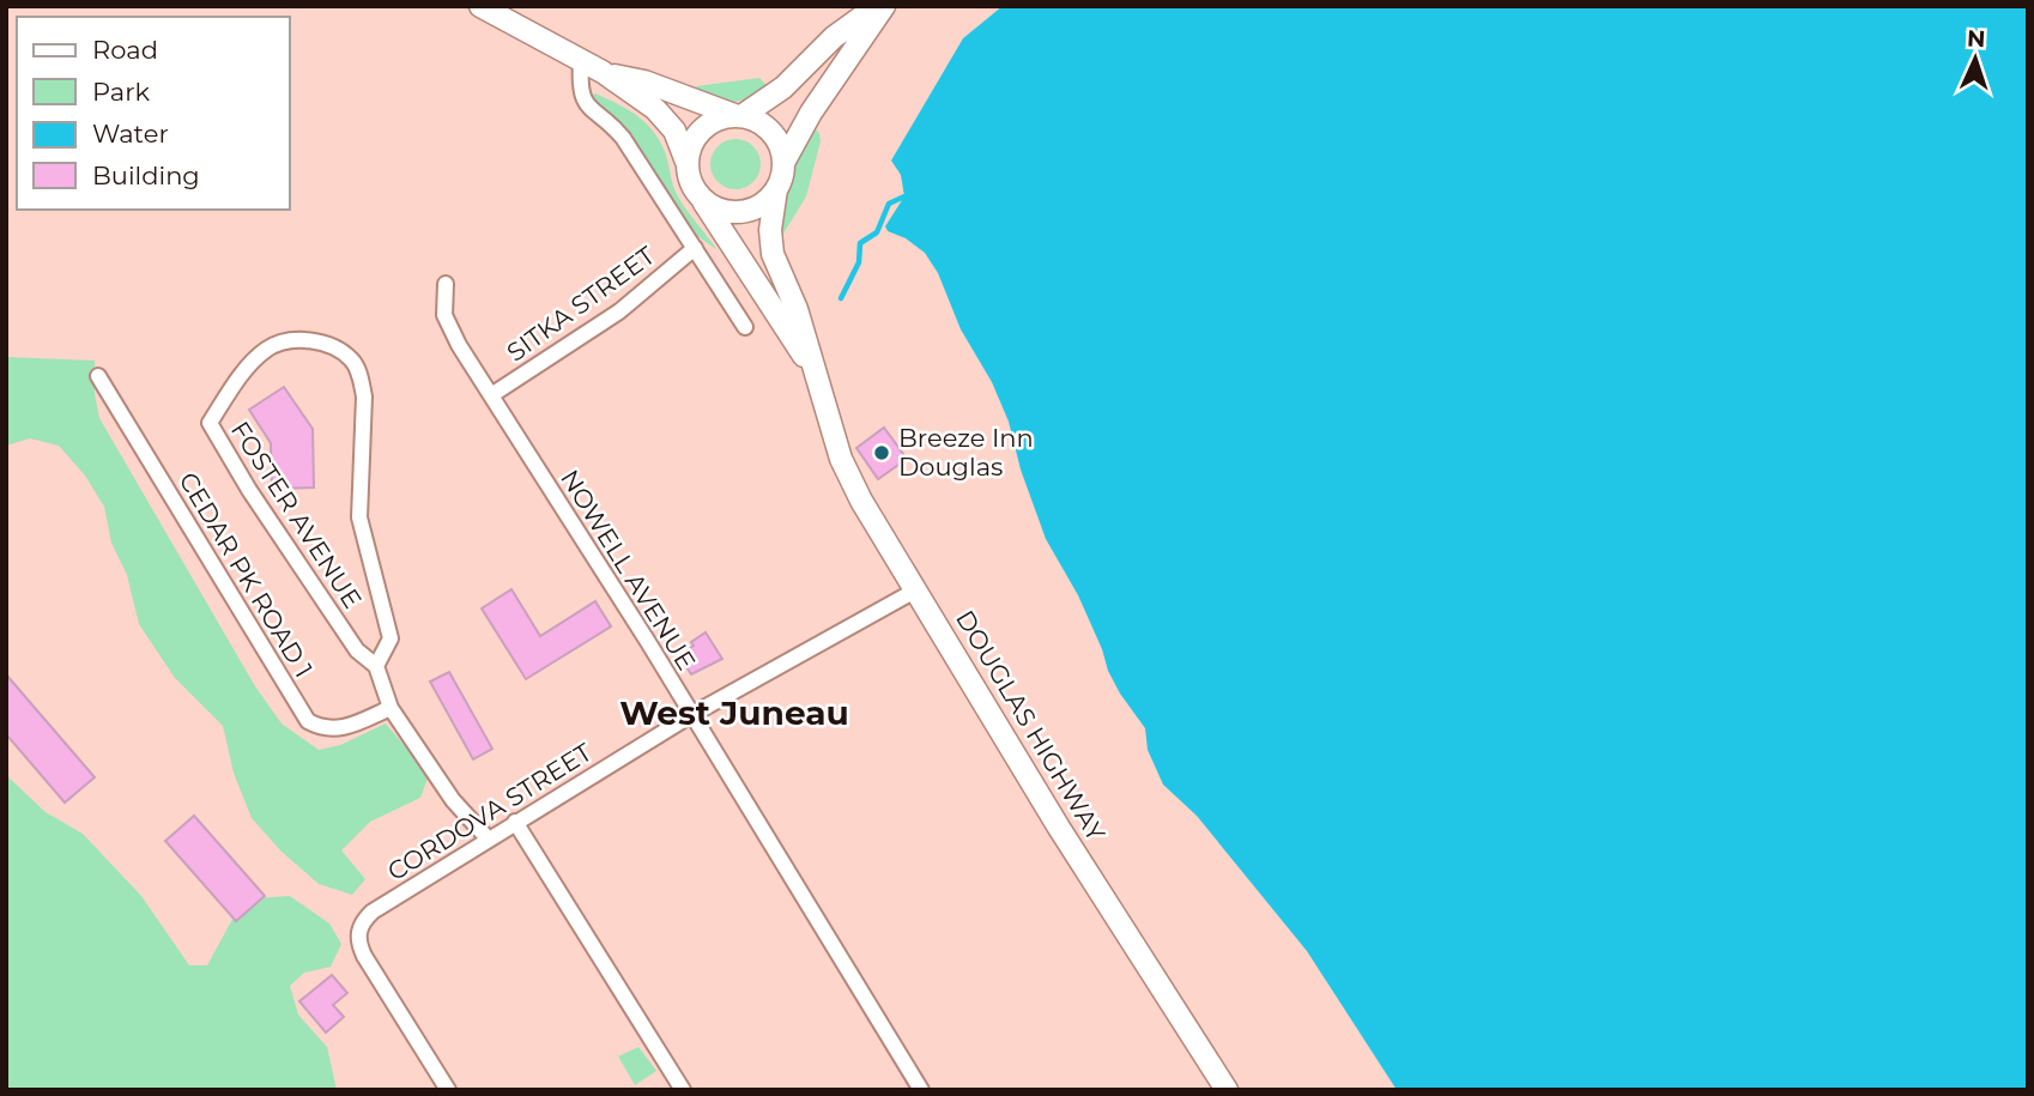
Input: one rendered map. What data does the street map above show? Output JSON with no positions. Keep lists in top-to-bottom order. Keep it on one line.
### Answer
{"streets":{"main road":["DOUGLAS HIGHWAY"],"street":["SITKA STREET","FOSTER AVENUE","NOWELL AVENUE","CEDAR PK ROAD 1","CORDOVA STREET"]},"crossings":[["SITKA STREET","NOWELL AVENUE"],["FOSTER AVENUE","CEDAR PK ROAD 1"],["FOSTER AVENUE","CORDOVA STREET"],["NOWELL AVENUE","CORDOVA STREET"],["DOUGLAS HIGHWAY","CORDOVA STREET"]],"districts":["West Juneau"],"places":["Breeze Inn Douglas"],"legend":["Road","Park","Water","Building"],"north":"top"}
